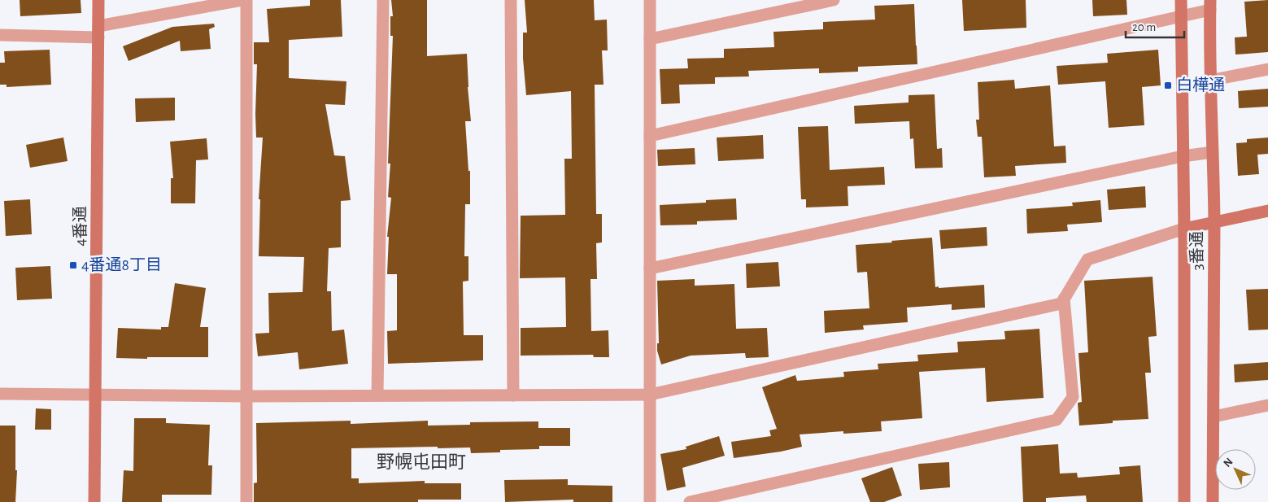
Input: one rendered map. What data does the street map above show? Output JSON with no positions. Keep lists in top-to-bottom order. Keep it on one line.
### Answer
{"streets":{"street":["4番通","3番通"]},"districts":["野幌屯田町"],"places":{"transit":["白樺通","4番通8丁目"]},"scale_bar":"20 m","north":"top left"}
